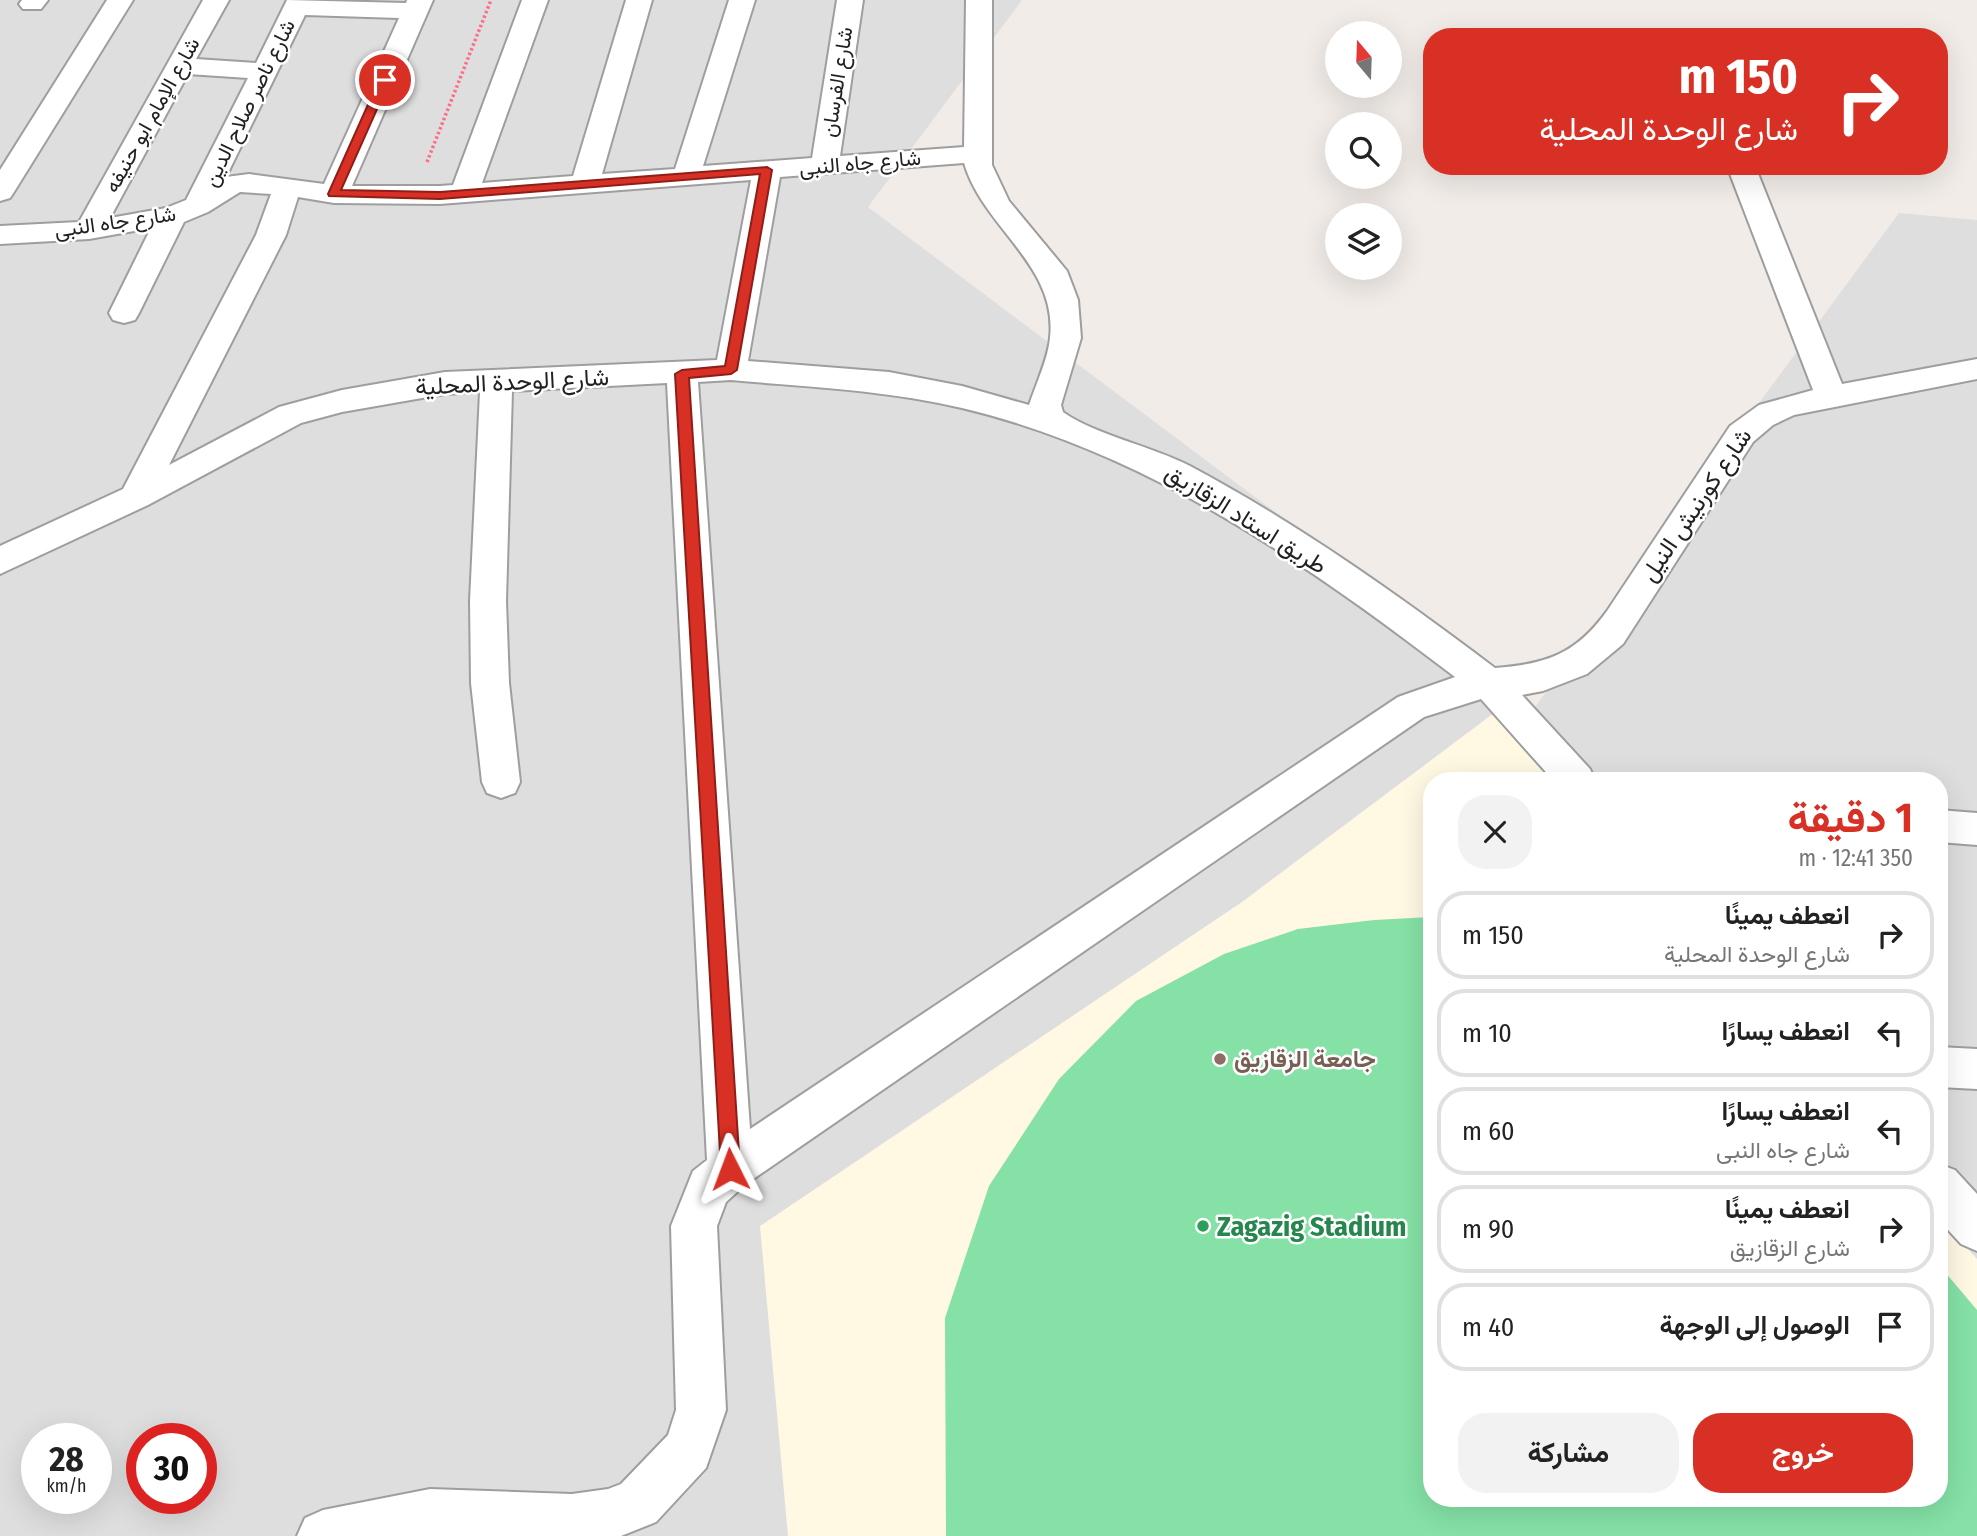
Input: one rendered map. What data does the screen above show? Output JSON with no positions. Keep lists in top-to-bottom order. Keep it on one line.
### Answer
{"streets":{"street":["شارع الفرسان","شارع ناصر صلاح الدين","شارع الإمام ابو حنيفه","شارع جاه النبى","شارع الوحدة المحلية","شارع كورنيش النيل","طريق استاد الزقازيق"]},"crossings":[["شارع الفرسان","شارع جاه النبى"],["شارع ناصر صلاح الدين","شارع جاه النبى"],["شارع الإمام ابو حنيفه","شارع جاه النبى"],["شارع الوحدة المحلية","طريق استاد الزقازيق"],["شارع كورنيش النيل","طريق استاد الزقازيق"]],"places":["جامعة الزقازيق","Zagazig Stadium"],"north":"top","page":{"turn":["150 m","شارع الوحدة المحلية"],"heading":["1 دقيقة","350 m · 12:41"],"list":[{"name":"انعطف يمينًا","note":"شارع الوحدة المحلية","value":"150 m"},{"name":"انعطف يسارًا","value":"10 m"},{"name":"انعطف يسارًا","note":"شارع جاه النبى","value":"60 m"},{"name":"انعطف يمينًا","note":"شارع الزقازيق","value":"90 m"},{"name":"الوصول إلى الوجهة","value":"40 m"}],"buttons":["خروج","مشاركة"],"speed":"28 km/h","limit":"30"}}
